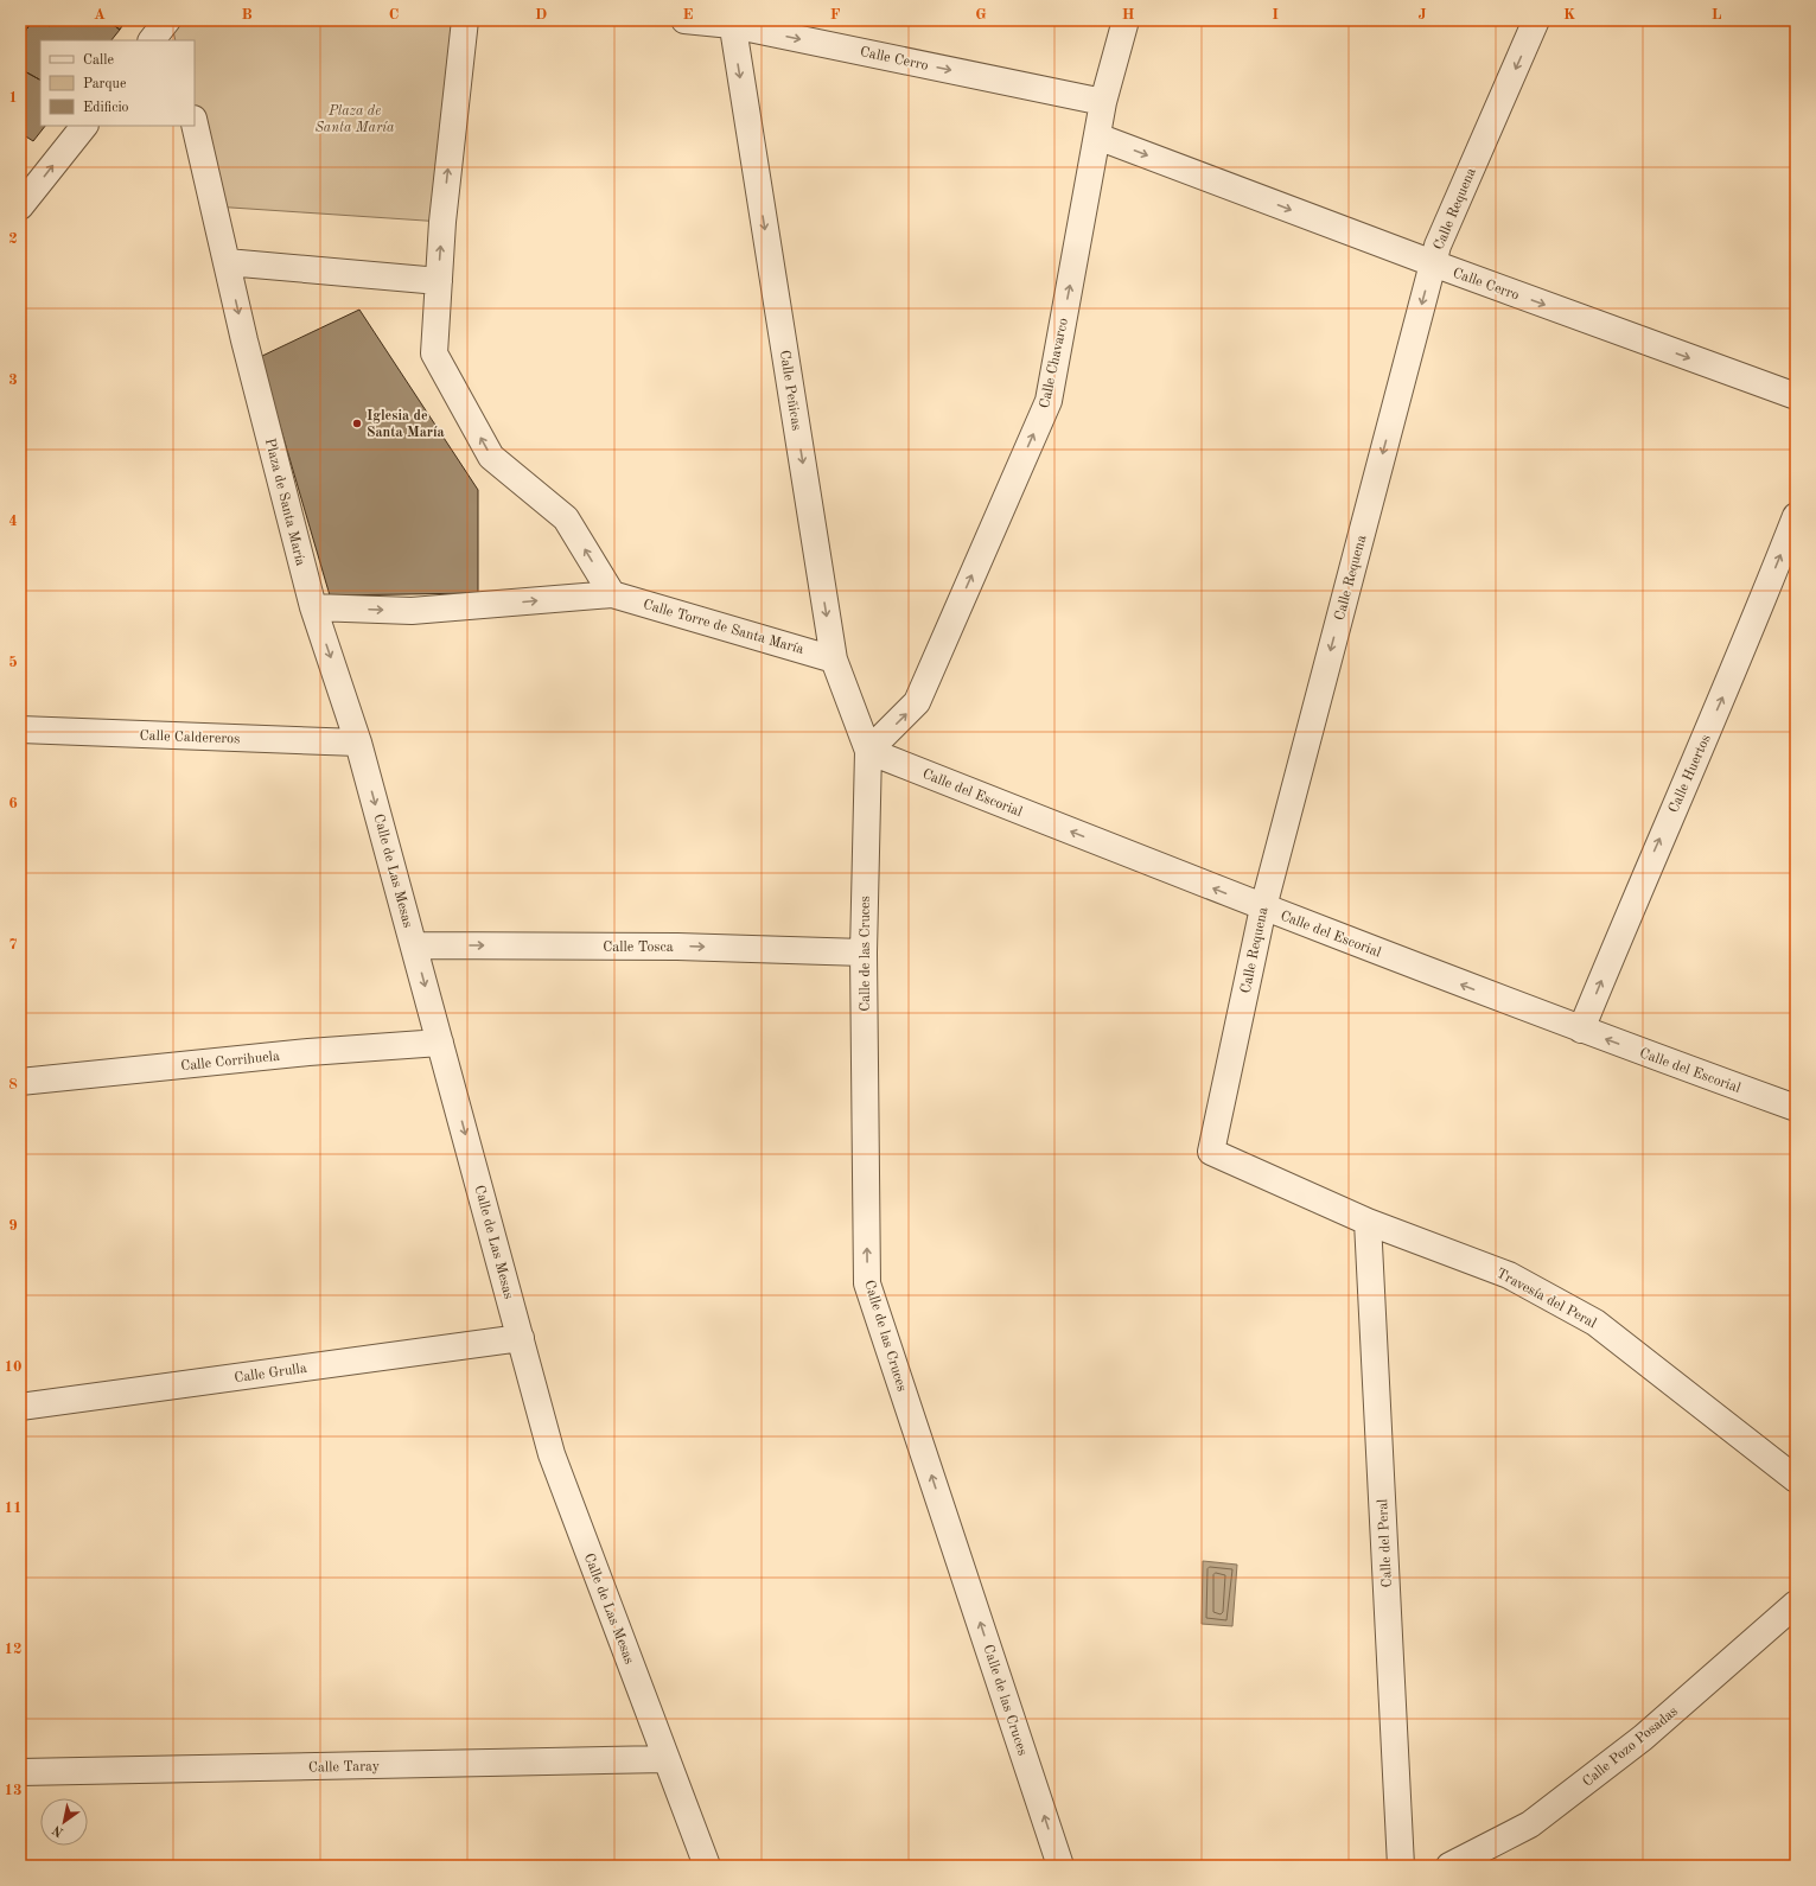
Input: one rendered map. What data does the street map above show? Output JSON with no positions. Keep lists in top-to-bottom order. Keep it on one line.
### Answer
{"streets":{"street":["Calle Cerro","Calle Requena","Calle Chavarco","Calle Peñicas","Plaza de Santa María","Calle Torre de Santa María","Calle Caldereros","Calle Huertos","Calle del Escorial","Calle de Las Mesas","Calle Tosca","Calle de las Cruces","Calle Corrihuela","Travesía del Peral","Calle Grulla","Calle del Peral","Calle Pozo Posadas","Calle Taray"]},"crossings":[["Calle Cerro","Calle Requena"],["Calle Cerro","Calle Chavarco"],["Calle Cerro","Calle Peñicas"],["Calle Requena","Calle del Escorial"],["Calle Requena","Travesía del Peral"],["Calle Chavarco","Calle Peñicas"],["Calle Chavarco","Calle del Escorial"],["Calle Chavarco","Calle de las Cruces"],["Calle Peñicas","Calle Torre de Santa María"],["Calle Peñicas","Calle del Escorial"],["Calle Peñicas","Calle de las Cruces"],["Plaza de Santa María","Calle de Las Mesas"],["Calle Caldereros","Calle de Las Mesas"],["Calle Huertos","Calle del Escorial"],["Calle del Escorial","Calle de las Cruces"],["Calle de Las Mesas","Calle Tosca"],["Calle de Las Mesas","Calle Corrihuela"],["Calle de Las Mesas","Calle Grulla"],["Calle de Las Mesas","Calle Taray"],["Calle Tosca","Calle de las Cruces"],["Travesía del Peral","Calle del Peral"]],"one_way":["Calle Cerro","Calle Requena","Calle Chavarco","Calle Peñicas","Calle Huertos","Calle del Escorial","Calle de Las Mesas","Calle Tosca","Calle de las Cruces"],"parks":["Plaza de Santa María"],"places":["Iglesia de Santa María"],"legend":["Calle","Parque","Edificio"],"north":"bottom left","grid":{"columns":["A","B","C","D","E","F","G","H","I","J","K","L"],"rows":["1","2","3","4","5","6","7","8","9","10","11","12","13"]}}
